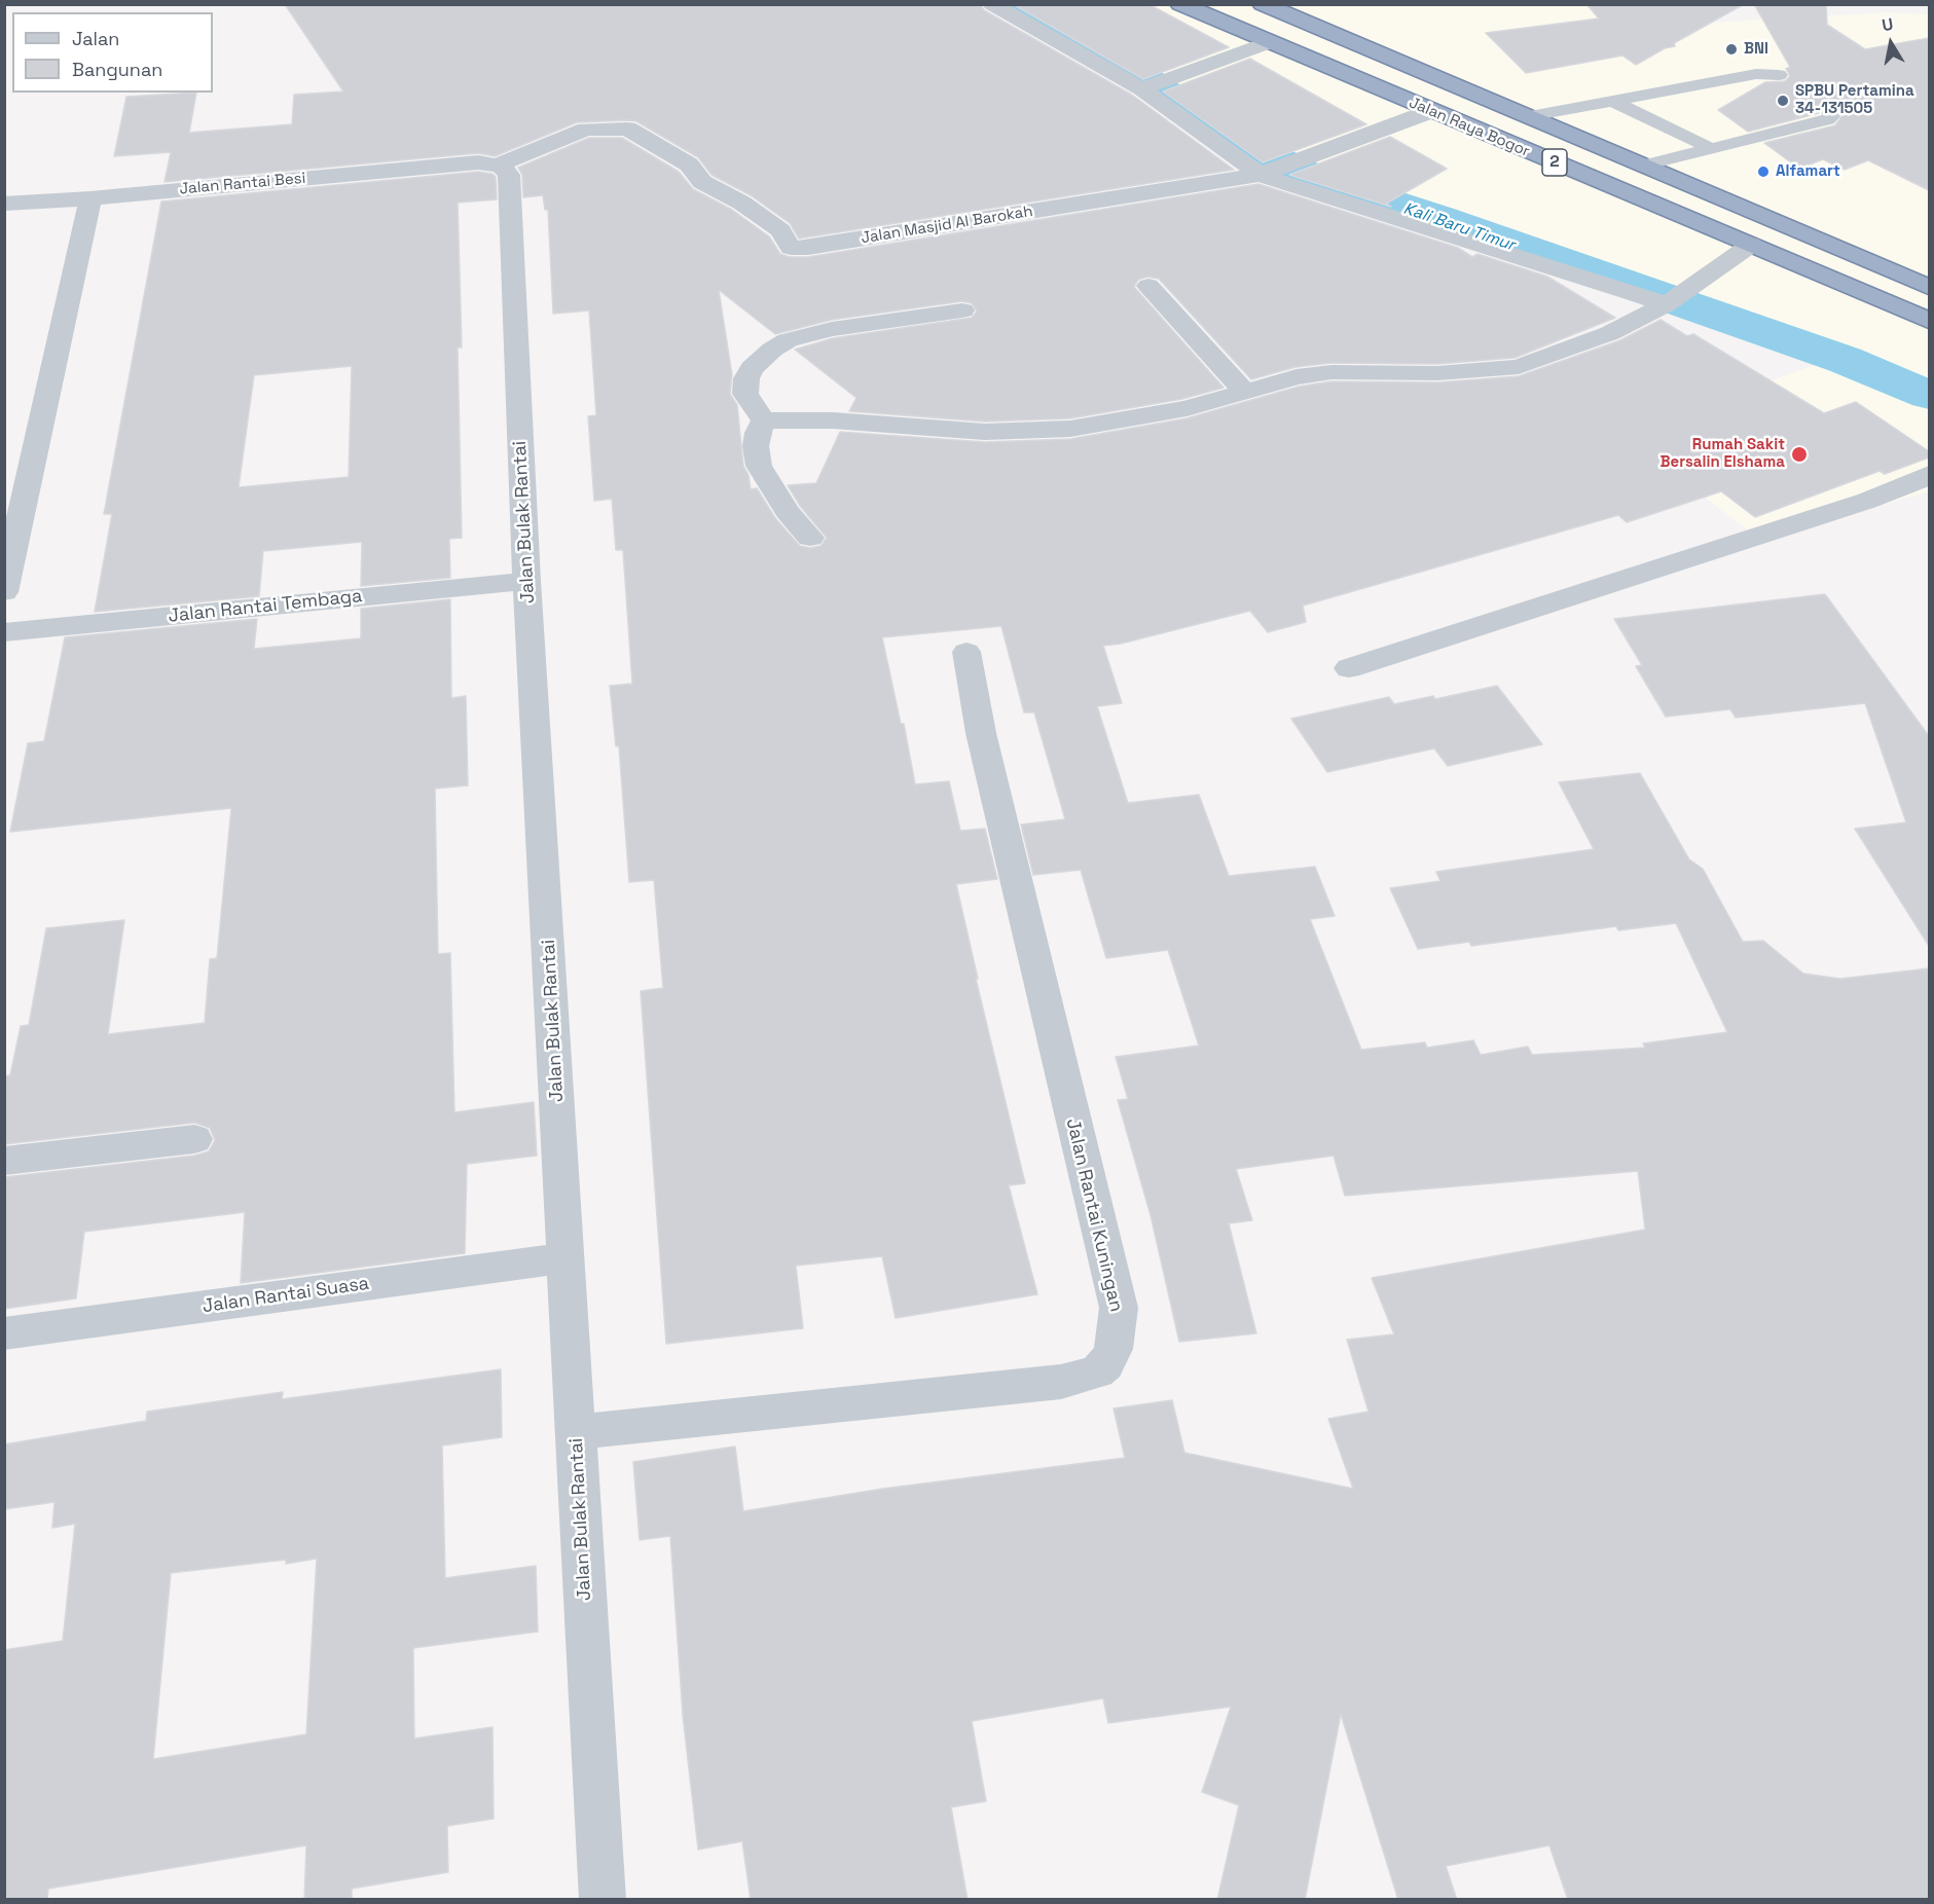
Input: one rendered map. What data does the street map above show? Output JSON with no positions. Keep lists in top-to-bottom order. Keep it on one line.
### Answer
{"streets":{"highway":["Jalan Raya Bogor","2"],"street":["Jalan Rantai Besi","Jalan Masjid Al Barokah","Jalan Bulak Rantai","Jalan Rantai Tembaga","Jalan Rantai Kuningan","Jalan Rantai Suasa"]},"crossings":[["Jalan Raya Bogor","Jalan Masjid Al Barokah"],["Jalan Rantai Besi","Jalan Masjid Al Barokah"],["Jalan Rantai Besi","Jalan Bulak Rantai"],["Jalan Masjid Al Barokah","Jalan Bulak Rantai"],["Jalan Bulak Rantai","Jalan Rantai Tembaga"],["Jalan Bulak Rantai","Jalan Rantai Kuningan"],["Jalan Bulak Rantai","Jalan Rantai Suasa"]],"water":["Kali Baru Timur"],"places":["BNI","SPBU Pertamina 34-131505","Alfamart","Rumah Sakit Bersalin Elshama"],"legend":["Jalan","Bangunan"],"north":"top"}
